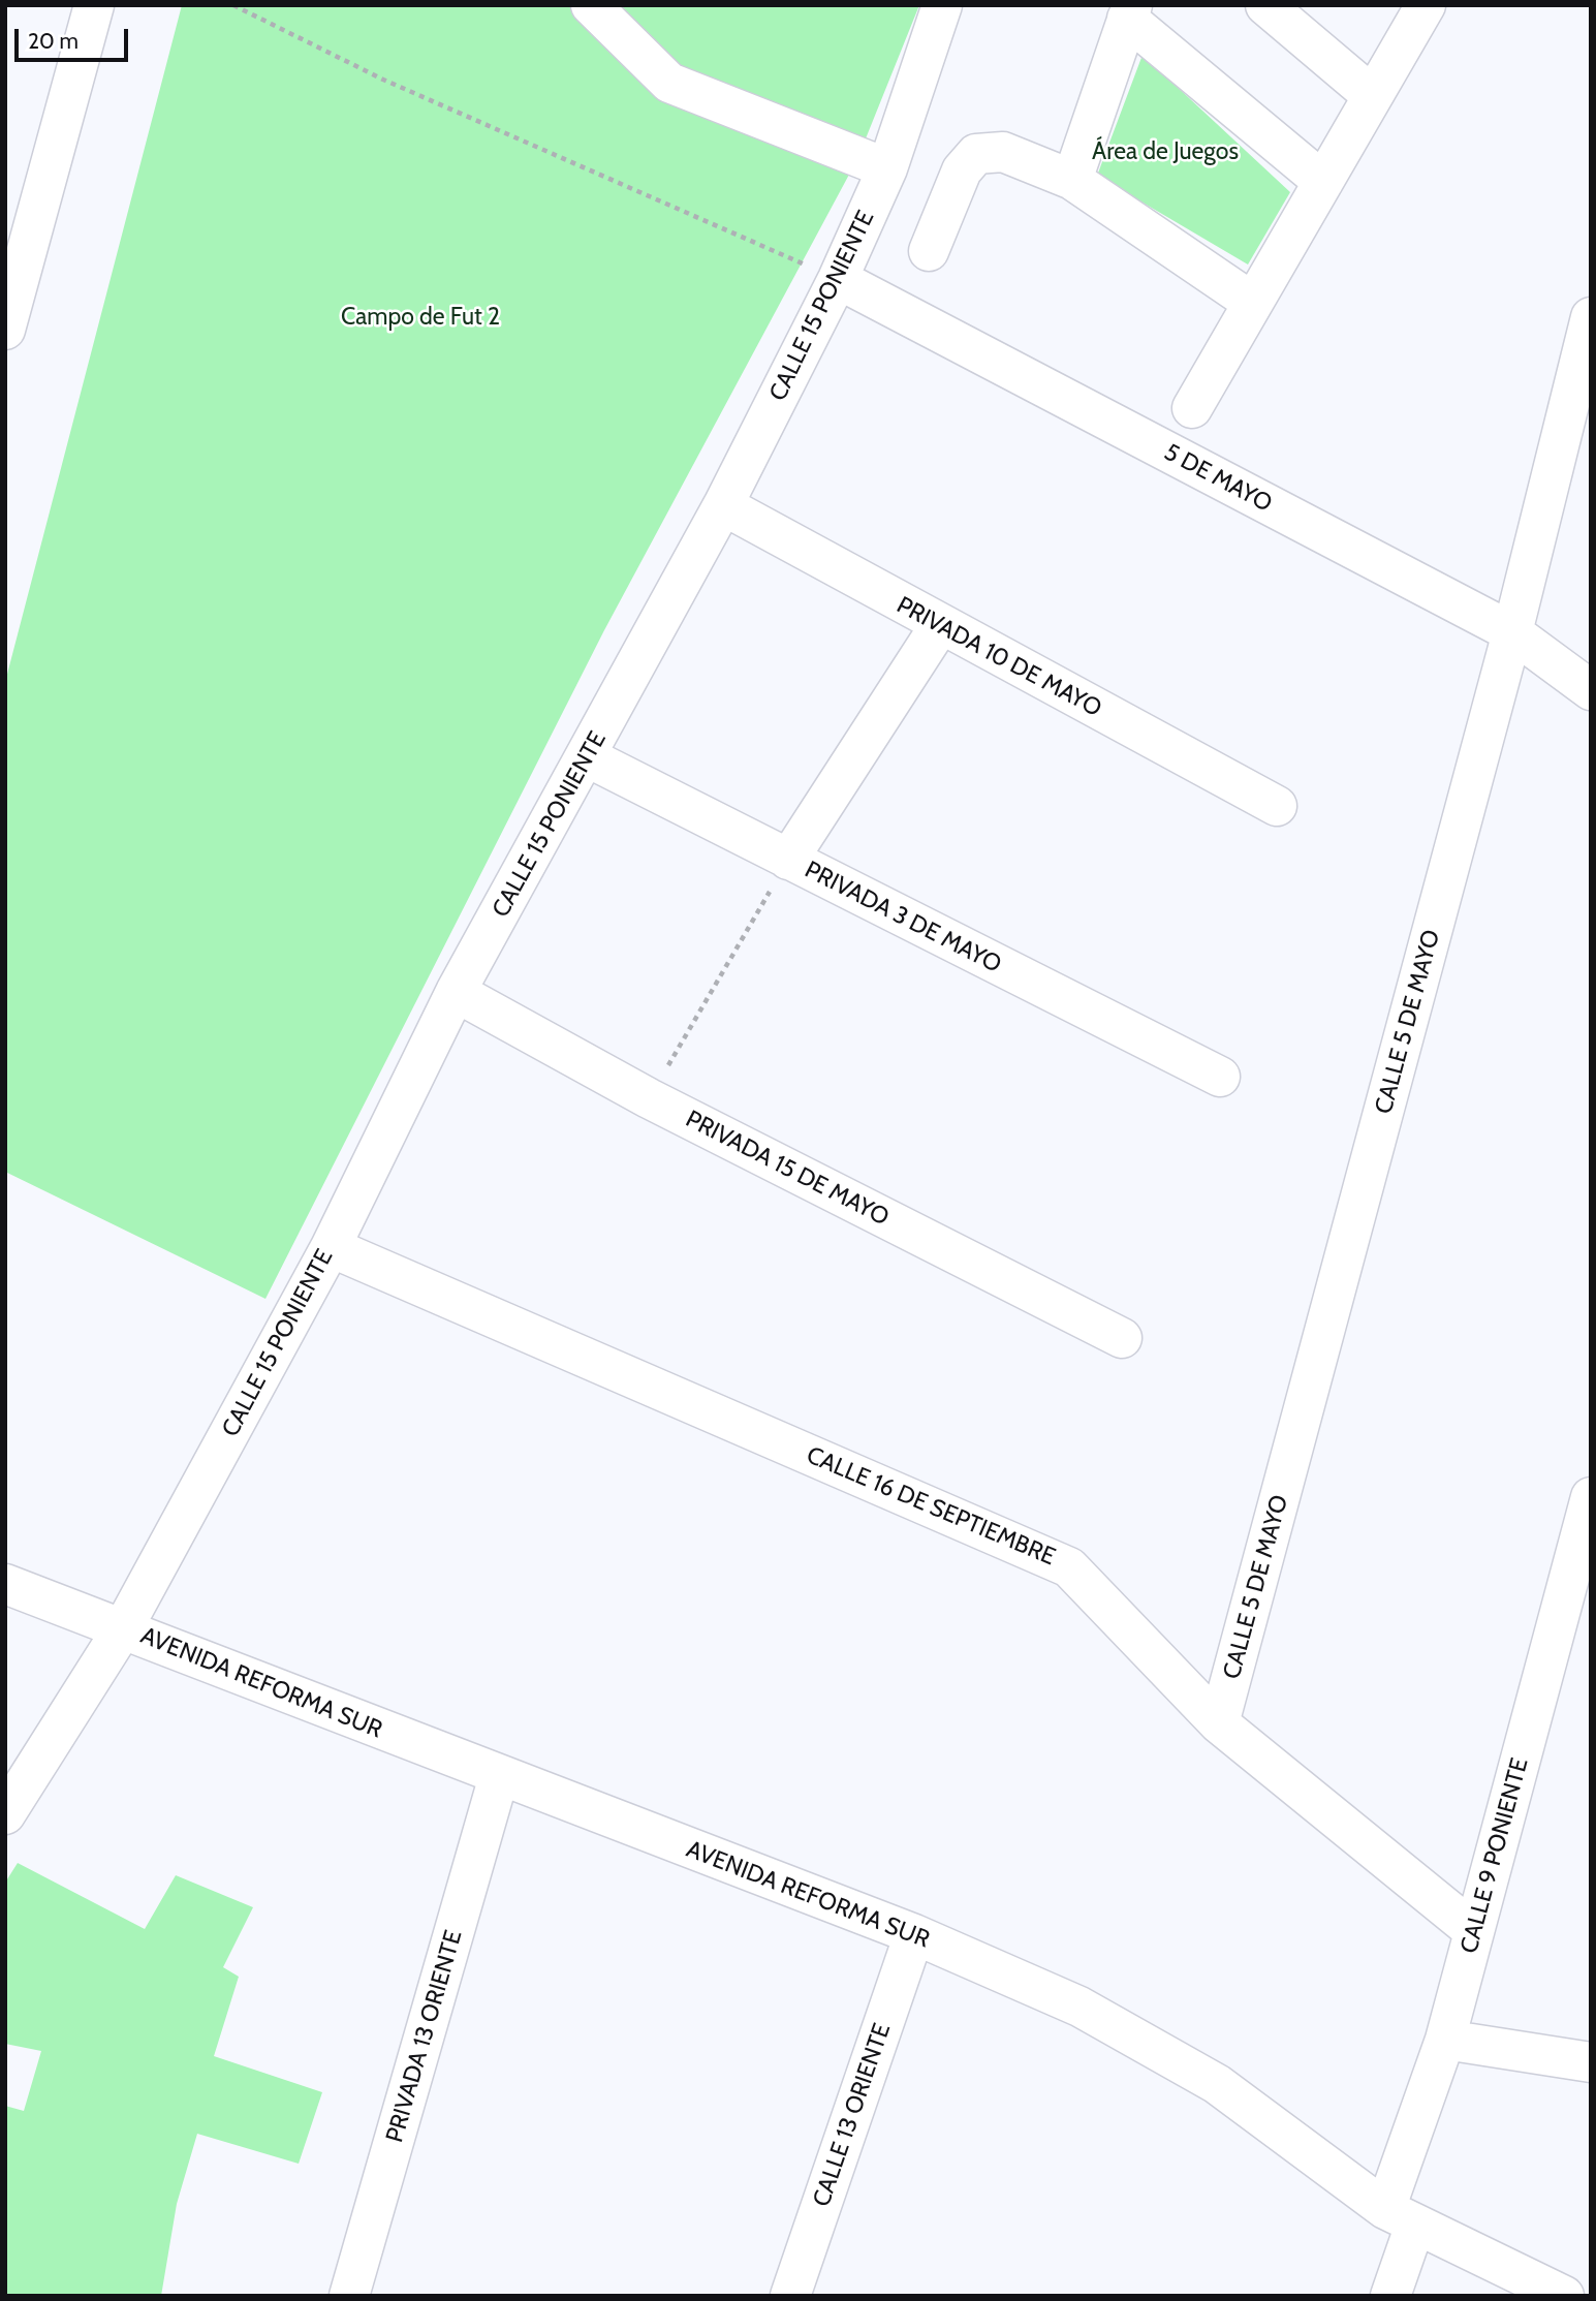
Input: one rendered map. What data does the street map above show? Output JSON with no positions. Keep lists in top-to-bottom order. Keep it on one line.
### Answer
{"streets":{"street":["CALLE 15 PONIENTE","5 DE MAYO","PRIVADA 10 DE MAYO","PRIVADA 3 DE MAYO","CALLE 5 DE MAYO","PRIVADA 15 DE MAYO","CALLE 16 DE SEPTIEMBRE","AVENIDA REFORMA SUR","CALLE 9 PONIENTE","PRIVADA 13 ORIENTE","CALLE 13 ORIENTE"]},"crossings":[["CALLE 15 PONIENTE","5 DE MAYO"],["CALLE 15 PONIENTE","PRIVADA 10 DE MAYO"],["CALLE 15 PONIENTE","PRIVADA 3 DE MAYO"],["CALLE 15 PONIENTE","PRIVADA 15 DE MAYO"],["CALLE 15 PONIENTE","CALLE 16 DE SEPTIEMBRE"],["CALLE 15 PONIENTE","AVENIDA REFORMA SUR"],["5 DE MAYO","CALLE 5 DE MAYO"],["CALLE 5 DE MAYO","CALLE 16 DE SEPTIEMBRE"],["CALLE 16 DE SEPTIEMBRE","CALLE 9 PONIENTE"],["AVENIDA REFORMA SUR","CALLE 9 PONIENTE"],["AVENIDA REFORMA SUR","PRIVADA 13 ORIENTE"],["AVENIDA REFORMA SUR","CALLE 13 ORIENTE"]],"parks":["Área de Juegos","Campo de Fut 2"],"scale_bar":"20 m"}
